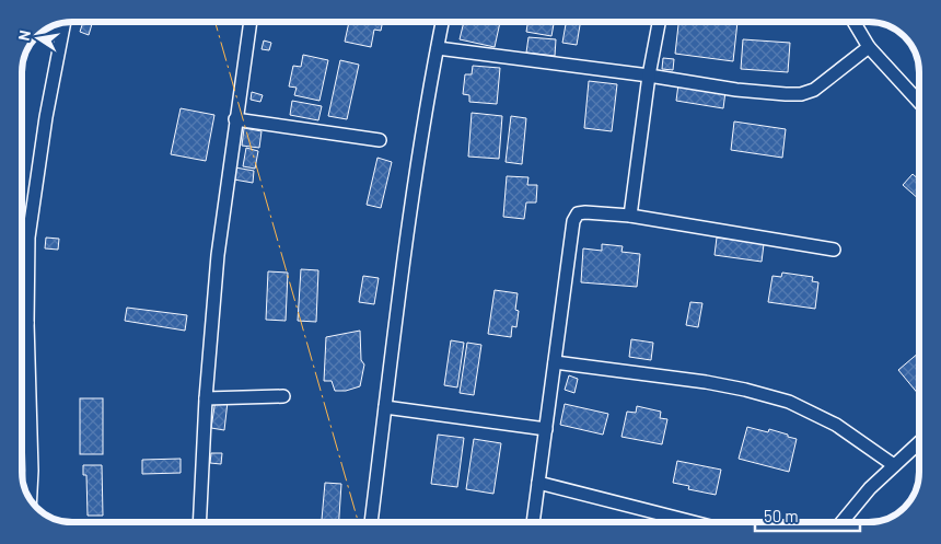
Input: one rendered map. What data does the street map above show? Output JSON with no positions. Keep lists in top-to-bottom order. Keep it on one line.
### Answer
{"scale_bar":"50 m","north":"left"}
